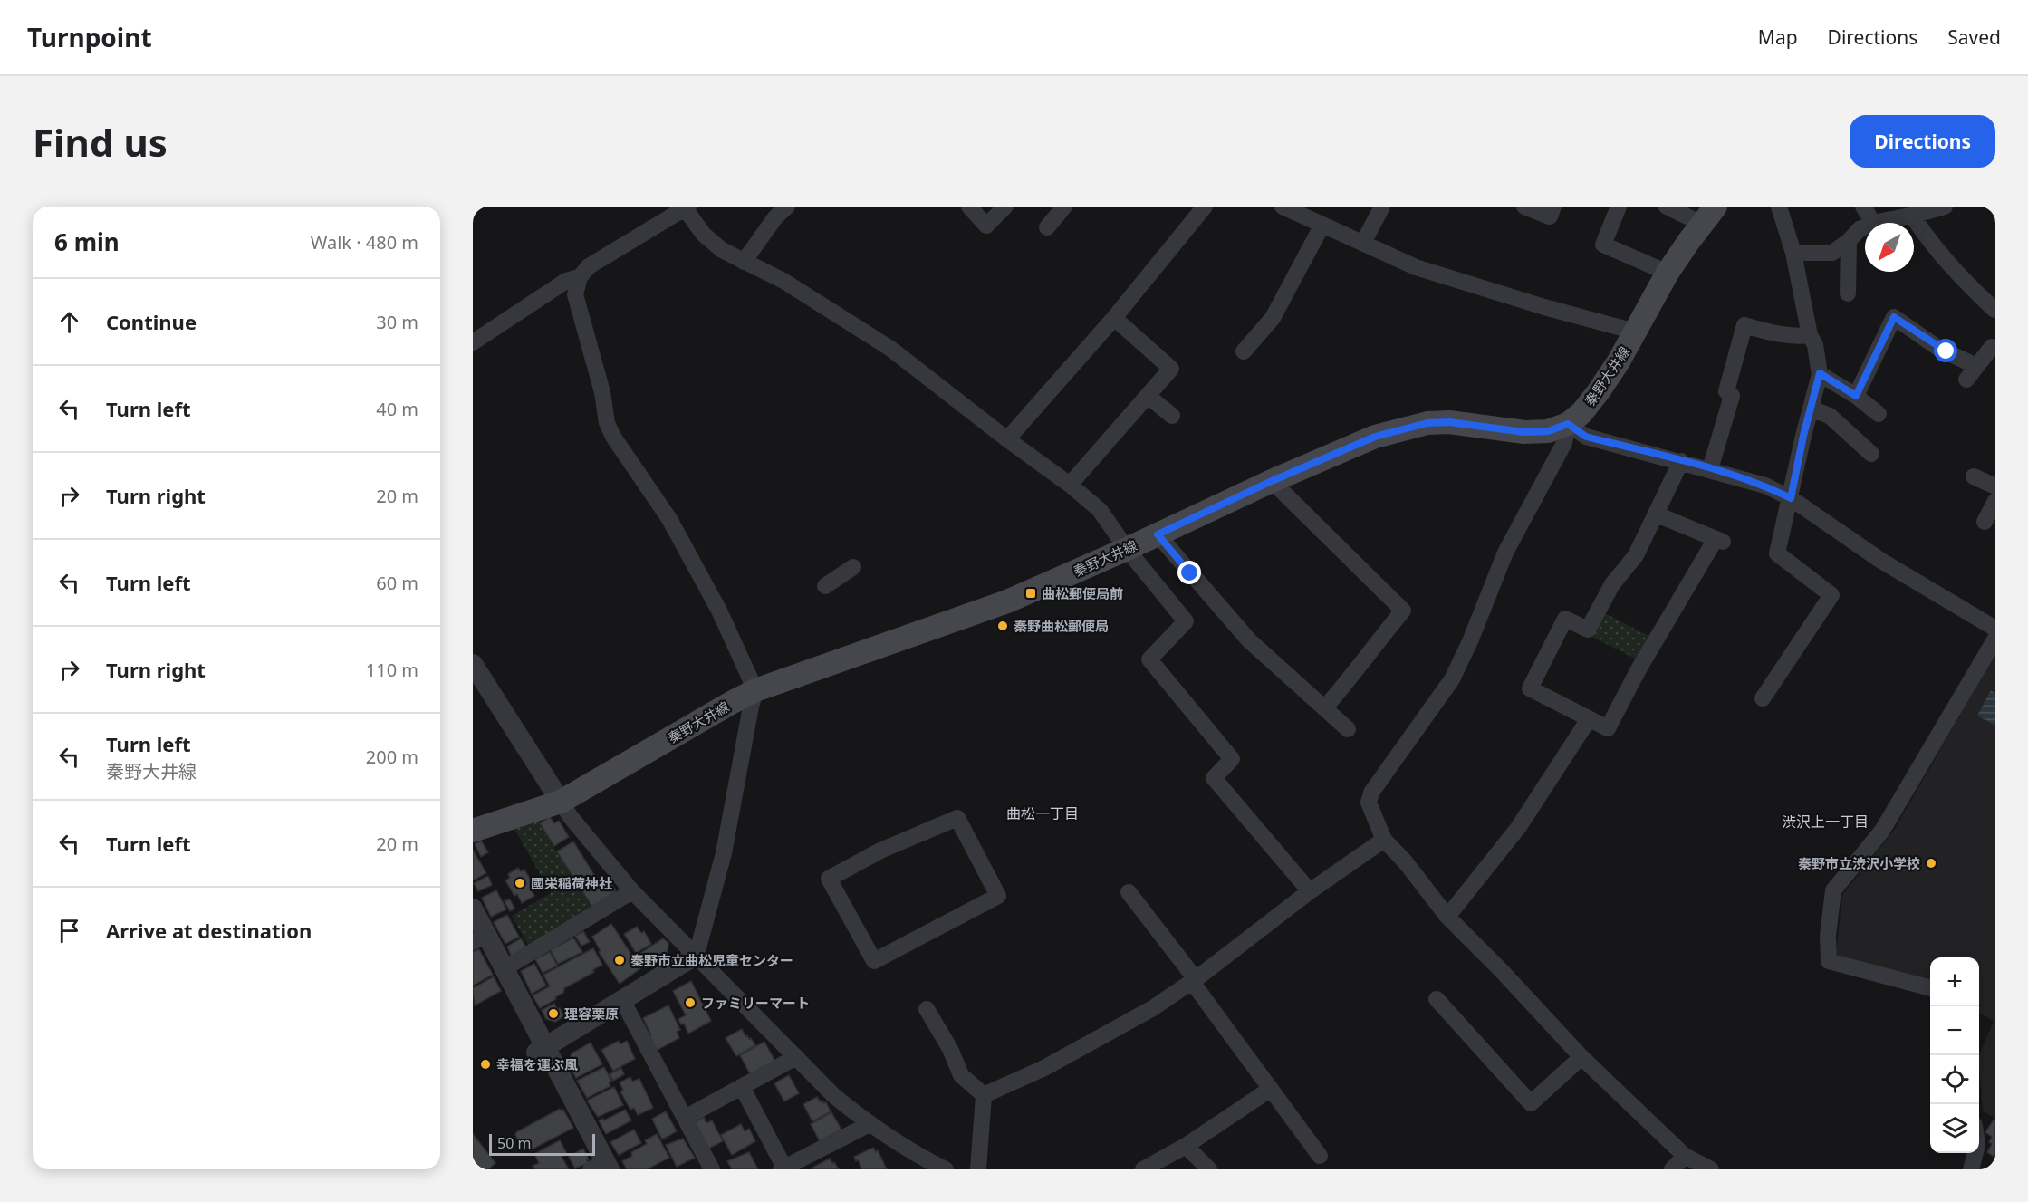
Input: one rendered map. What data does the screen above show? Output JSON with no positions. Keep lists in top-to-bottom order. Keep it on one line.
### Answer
{"streets":{"main road":["秦野大井線"]},"districts":["曲松一丁目","渋沢上一丁目"],"places":{"transit":["曲松郵便局前"],"other":["秦野曲松郵便局","秦野市立渋沢小学校","國栄稲荷神社","秦野市立曲松児童センター","ファミリーマート","理容栗原","幸福を運ぶ風"]},"scale_bar":"50 m","north":"bottom left","page":{"header":"Turnpoint","nav":["Map","Directions","Saved"],"buttons":"Directions","title":"Find us","heading":["6 min","Walk · 480 m"],"list":[["Continue","30 m"],["Turn left","40 m"],["Turn right","20 m"],["Turn left","60 m"],["Turn right","110 m"],["Turn left","秦野大井線","200 m"],["Turn left","20 m"],"Arrive at destination"],"map_buttons":["+","−"],"scale":"50 m"}}
